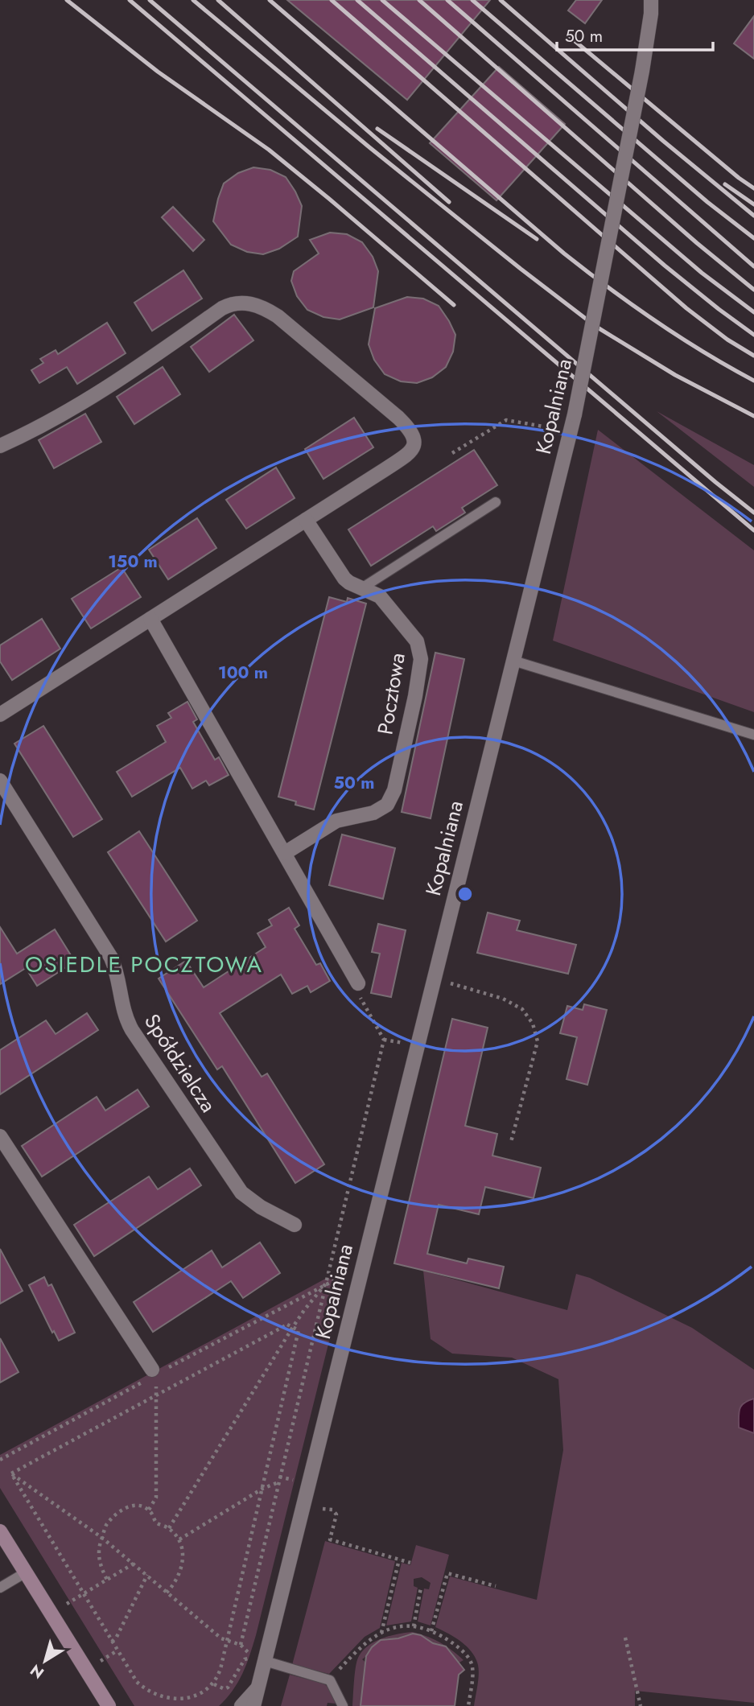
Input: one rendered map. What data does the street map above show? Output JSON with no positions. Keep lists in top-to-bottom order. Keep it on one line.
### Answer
{"streets":{"street":["Kopalniana","Pocztowa","Spółdzielcza"]},"districts":["OSIEDLE POCZTOWA"],"scale_bar":"50 m","north":"bottom left","rings":["150 m","100 m","50 m"]}
